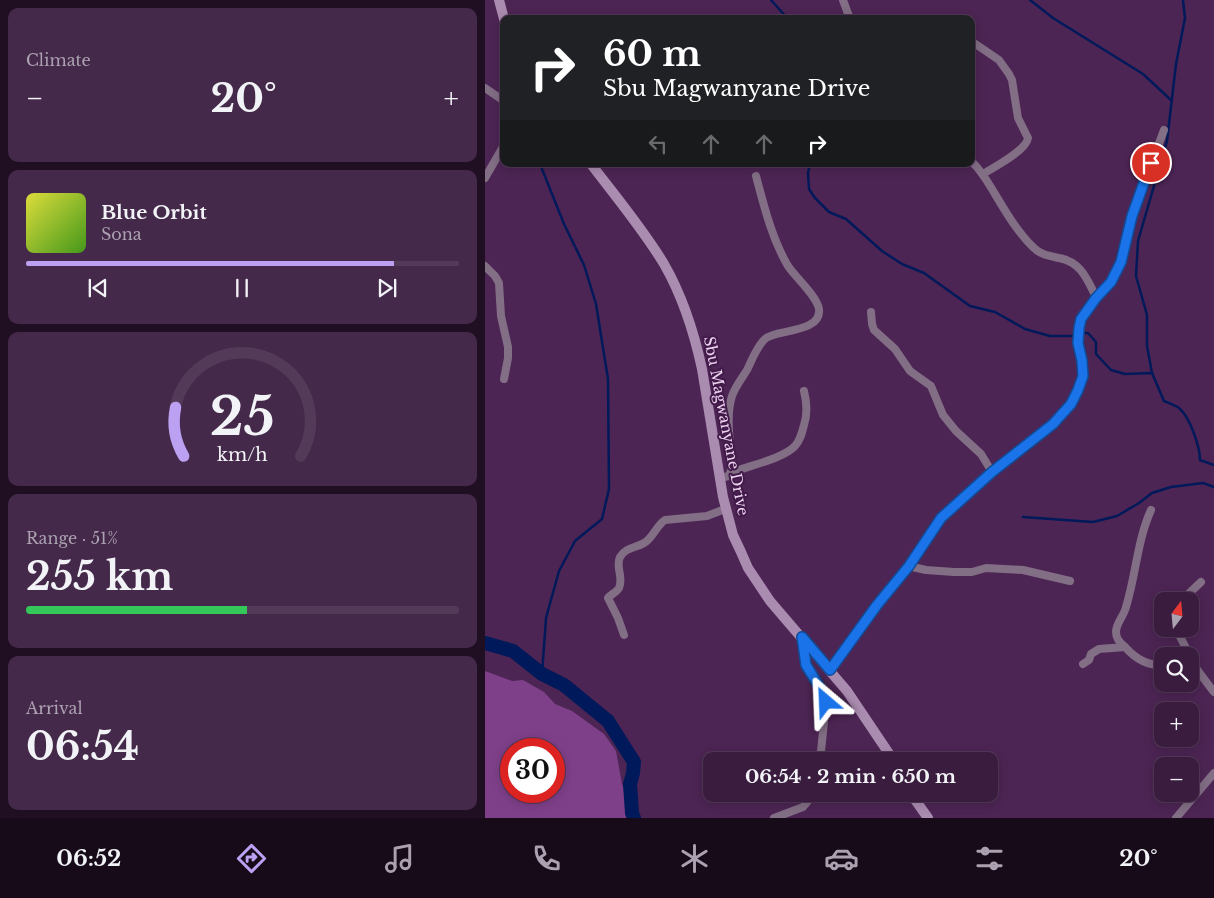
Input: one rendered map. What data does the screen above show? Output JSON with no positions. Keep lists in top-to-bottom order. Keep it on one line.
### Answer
{"streets":{"main road":["Sbu Magwanyane Drive"]},"north":"top","page":{"tile":["Climate",["Range · 51%","255 km"],["Arrival","06:54"]],"turn":["60 m","Sbu Magwanyane Drive"],"heat":["−","20°","+"],"song":["Blue Orbit","Sona"],"map_buttons":["+","−"],"limit":"30","trip":"06:54 · 2 min · 650 m","tabs":["06:52","20°"],"gauge":["25","km/h"]}}
